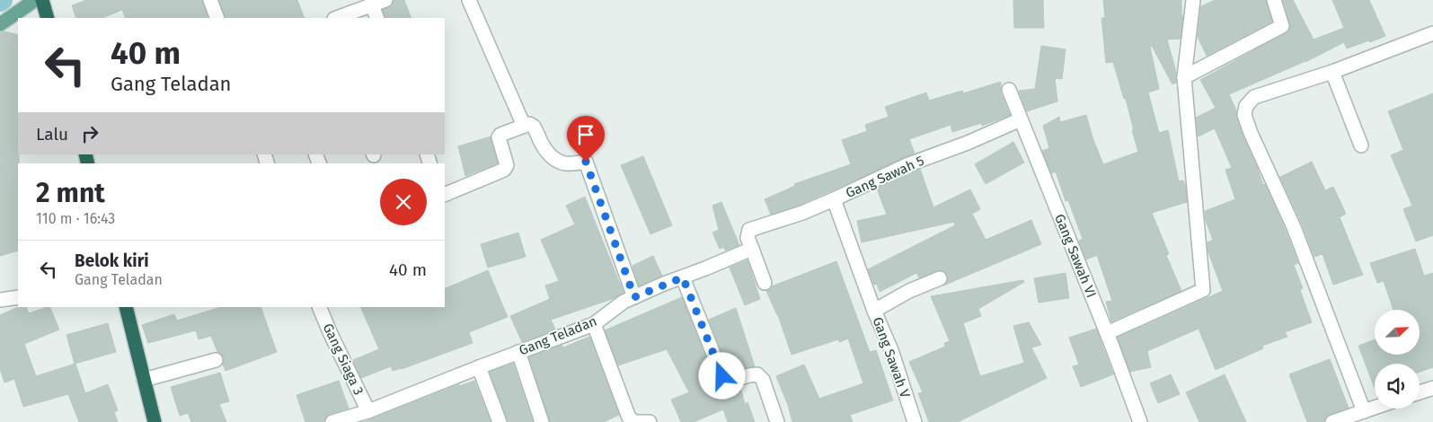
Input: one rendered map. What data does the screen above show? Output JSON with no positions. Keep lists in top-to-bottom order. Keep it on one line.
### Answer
{"streets":{"street":["Gang Sawah 5","Gang Sawah VI","Gang Teladan","Gang Sawah V","Gang Siaga 3"]},"crossings":[["Gang Sawah 5","Gang Sawah VI"],["Gang Sawah 5","Gang Sawah V"],["Gang Teladan","Gang Siaga 3"]],"north":"top right","page":{"turn":["40 m","Gang Teladan"],"then":"Lalu","heading":["2 mnt","110 m · 16:43"],"list":[{"name":"Belok kiri","note":"Gang Teladan","value":"40 m"}]}}
